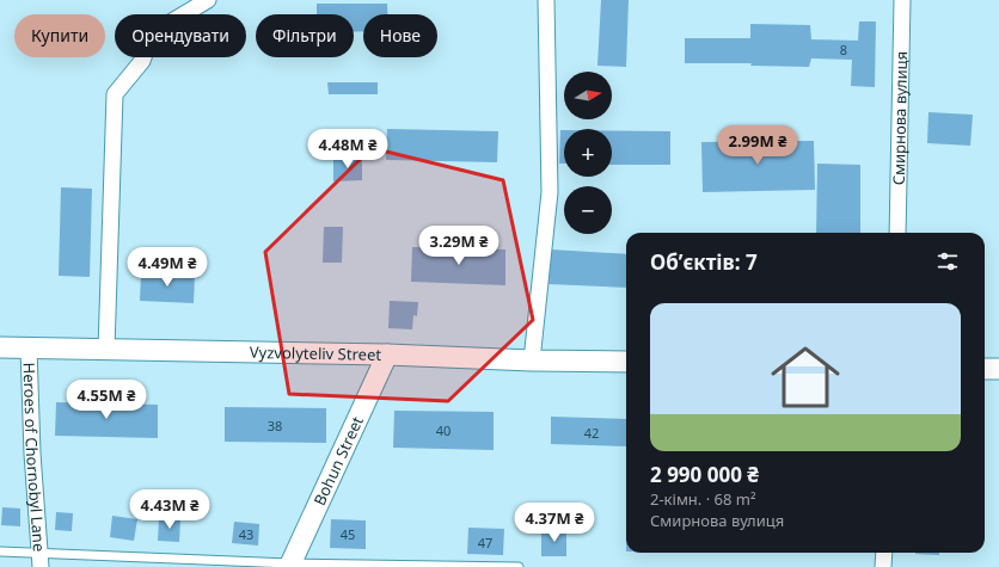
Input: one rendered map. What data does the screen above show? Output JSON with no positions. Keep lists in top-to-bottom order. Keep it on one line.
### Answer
{"streets":{"street":["Смирнова вулиця","Vyzvolyteliv Street","Heroes of Chornobyl Lane","Bohun Street"]},"crossings":[["Vyzvolyteliv Street","Heroes of Chornobyl Lane"],["Vyzvolyteliv Street","Bohun Street"]],"house_numbers":["8","38","40","42","43","45","47"],"north":"right","page":{"chip":["Купити","Орендувати","Фільтри","Нове"],"map_buttons":["+","−"],"price":["2.99M ₴","4.48M ₴","3.29M ₴","4.49M ₴","4.55M ₴","4.43M ₴","4.37M ₴"],"heading":"Об’єктів: 7","list":[{"name":"2 990 000 ₴","note":"2-кімн. · 68 m² · Смирнова вулиця"}]}}
